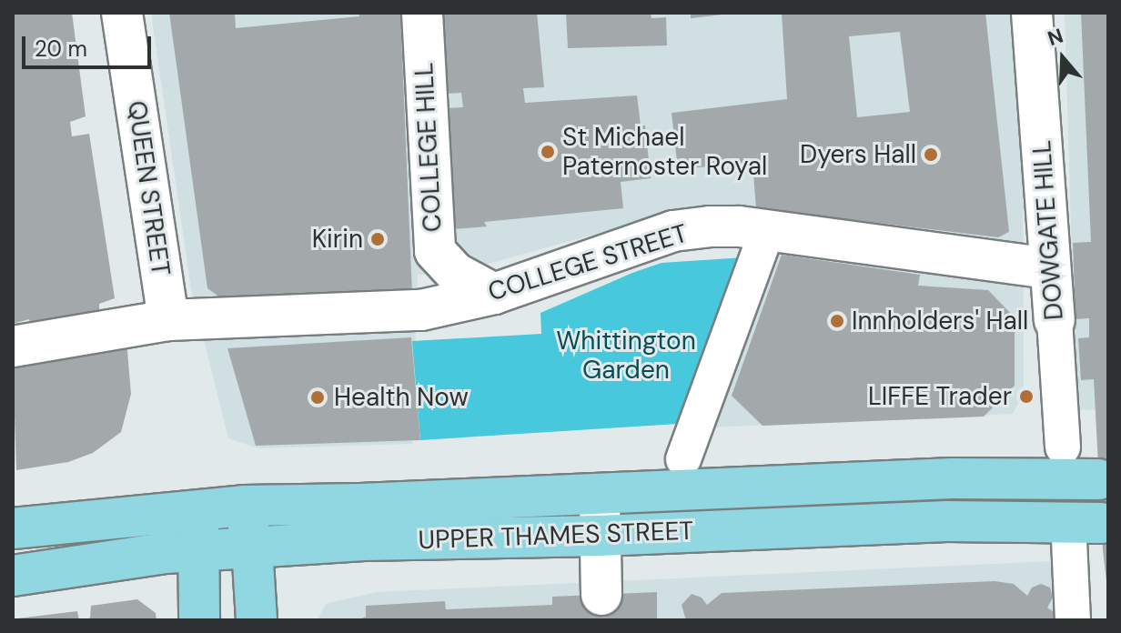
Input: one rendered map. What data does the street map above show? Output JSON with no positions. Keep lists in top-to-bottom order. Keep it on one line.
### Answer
{"streets":{"main road":["UPPER THAMES STREET"],"street":["COLLEGE HILL","QUEEN STREET","DOWGATE HILL","COLLEGE STREET"]},"crossings":[["COLLEGE HILL","COLLEGE STREET"],["QUEEN STREET","COLLEGE STREET"],["DOWGATE HILL","COLLEGE STREET"]],"parks":["Whittington Garden"],"places":["St Michael Paternoster Royal","Dyers Hall","Kirin","Innholders' Hall","LIFFE Trader","Health Now"],"scale_bar":"20 m","north":"top"}
